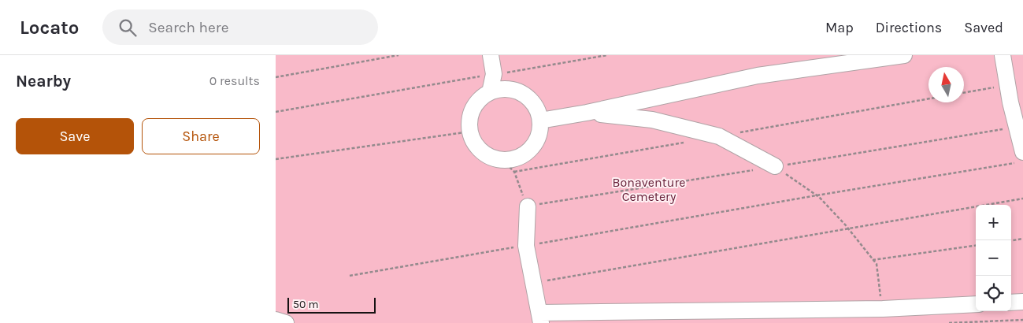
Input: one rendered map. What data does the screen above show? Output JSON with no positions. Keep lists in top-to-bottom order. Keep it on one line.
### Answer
{"parks":["Bonaventure Cemetery"],"scale_bar":"50 m","north":"top","page":{"header":"Locato","search":"Search here","nav":["Map","Directions","Saved"],"heading":["Nearby","0 results"],"buttons":["Save","Share"],"map_buttons":["+","−"],"scale":"50 m"}}
